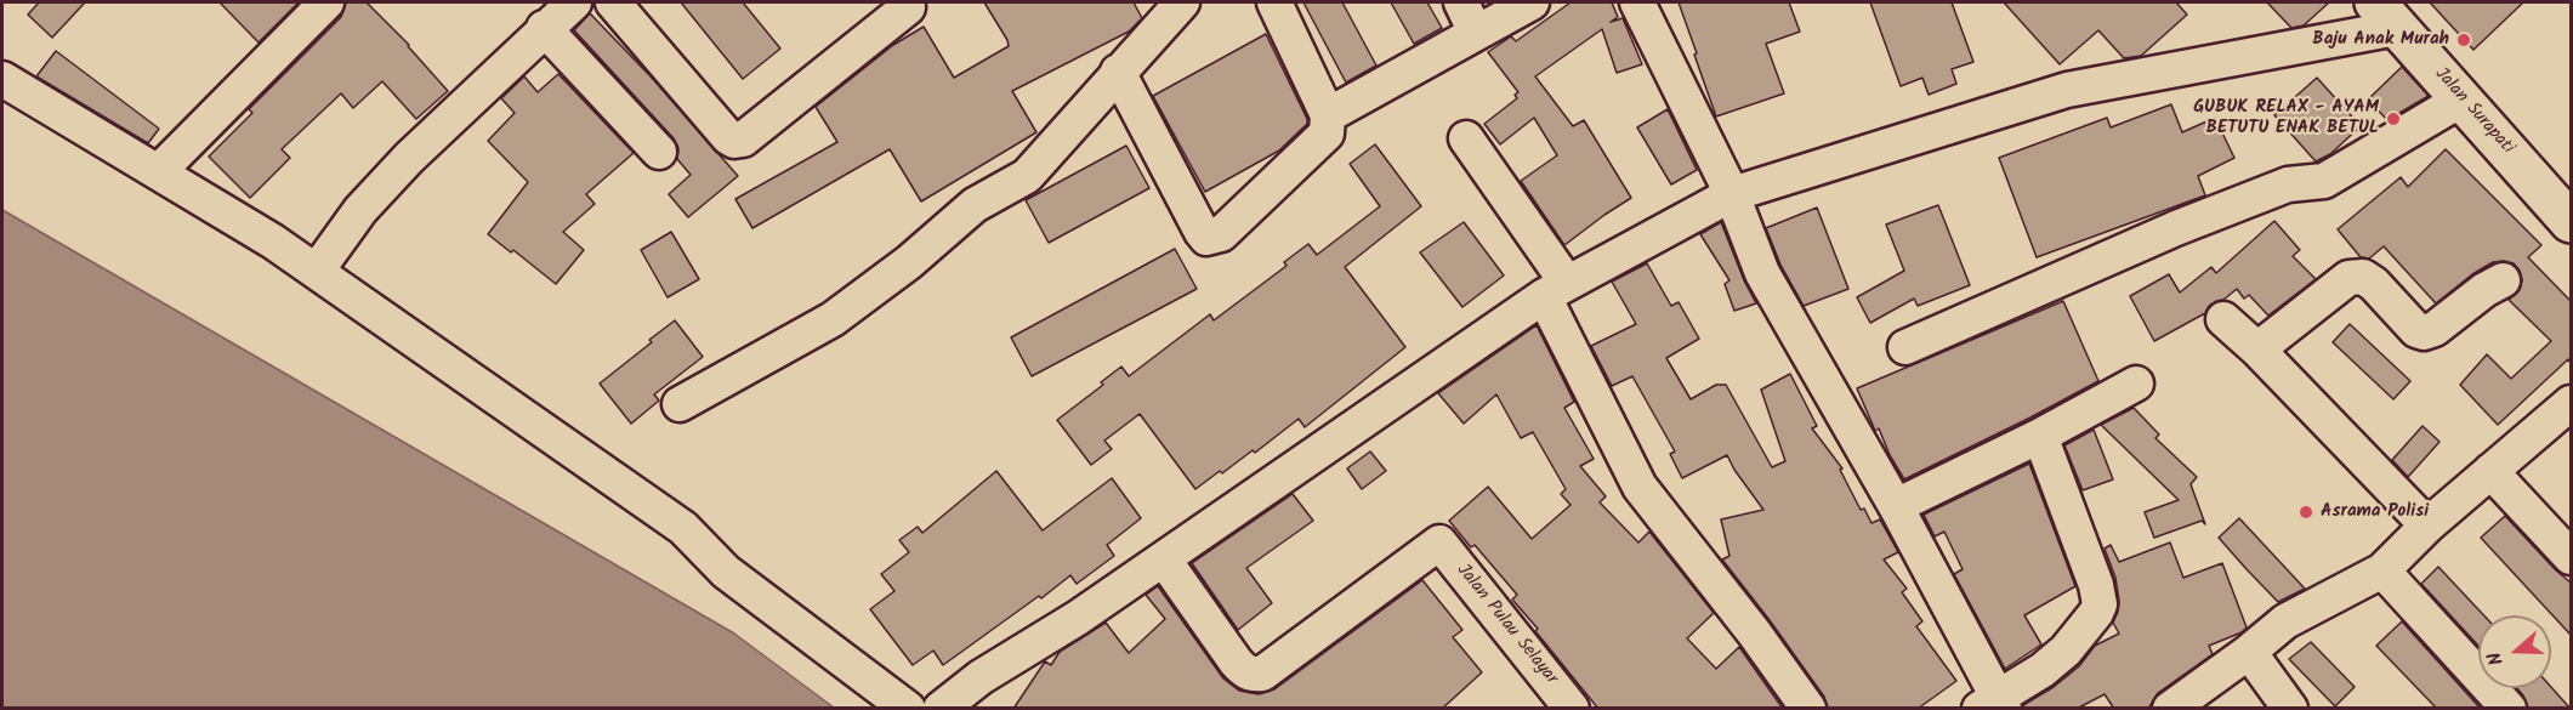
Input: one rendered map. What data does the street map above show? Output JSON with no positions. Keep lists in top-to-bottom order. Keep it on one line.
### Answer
{"streets":{"highway":["Jalan Surapati"],"street":["Jalan Pulau Selayar"]},"places":["Baju Anak Murah","GUBUK RELAX - AYAM BETUTU ENAK BETUL","Asrama Polisi"],"north":"left"}
